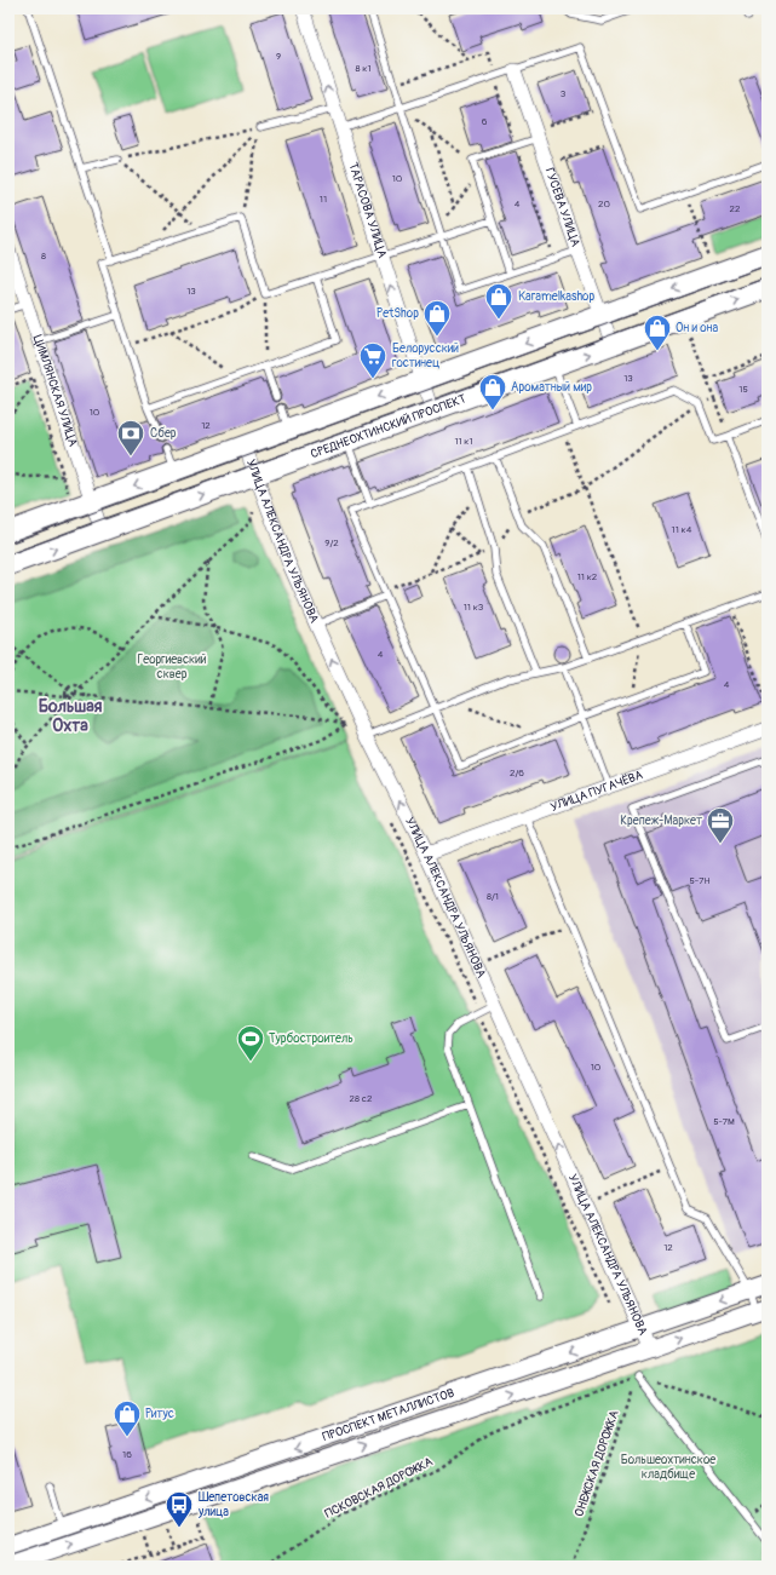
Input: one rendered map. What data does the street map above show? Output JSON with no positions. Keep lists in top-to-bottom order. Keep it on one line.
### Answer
{"streets":{"main road":["СРЕДНЕОХТИНСКИЙ ПРОСПЕКТ"],"street":["ГУСЕВА УЛИЦА","ТАРАСОВА УЛИЦА","ЦИМЛЯНСКАЯ УЛИЦА","УЛИЦА АЛЕКСАНДРА УЛЬЯНОВА","УЛИЦА ПУГАЧЁВА","ПРОСПЕКТ МЕТАЛЛИСТОВ"],"path":["ОНЕЖСКАЯ ДОРОЖКА","ПСКОВСКАЯ ДОРОЖКА"]},"crossings":[["ГУСЕВА УЛИЦА","СРЕДНЕОХТИНСКИЙ ПРОСПЕКТ"],["ТАРАСОВА УЛИЦА","СРЕДНЕОХТИНСКИЙ ПРОСПЕКТ"],["ЦИМЛЯНСКАЯ УЛИЦА","СРЕДНЕОХТИНСКИЙ ПРОСПЕКТ"],["СРЕДНЕОХТИНСКИЙ ПРОСПЕКТ","УЛИЦА АЛЕКСАНДРА УЛЬЯНОВА"],["УЛИЦА АЛЕКСАНДРА УЛЬЯНОВА","УЛИЦА ПУГАЧЁВА"],["УЛИЦА АЛЕКСАНДРА УЛЬЯНОВА","ПРОСПЕКТ МЕТАЛЛИСТОВ"],["ОНЕЖСКАЯ ДОРОЖКА","ПСКОВСКАЯ ДОРОЖКА"]],"one_way":["ТАРАСОВА УЛИЦА","УЛИЦА АЛЕКСАНДРА УЛЬЯНОВА"],"districts":["Большая Охта"],"parks":["Георгиевский сквер","Большеохтинское кладбище"],"places":{"shop":["Karamelkashop","PetShop","Он и она","Ароматный мир","Ритус"],"supermarket":["Белорусский гостинец"],"bank":["Сбер"],"office":["Крепеж-Маркет"],"sports":["Турбостроитель"],"bus stop":["Шепетовская улица"]},"house_numbers":["9","8 к1","3","6","10","11","4","20","22","8","13","13","15","10","12","11 к1","11 к4","9/2","11 к2","11 к3","4","4","2/6","5-7Н","8/1","10","28 с2","5-7М","12","16"]}
